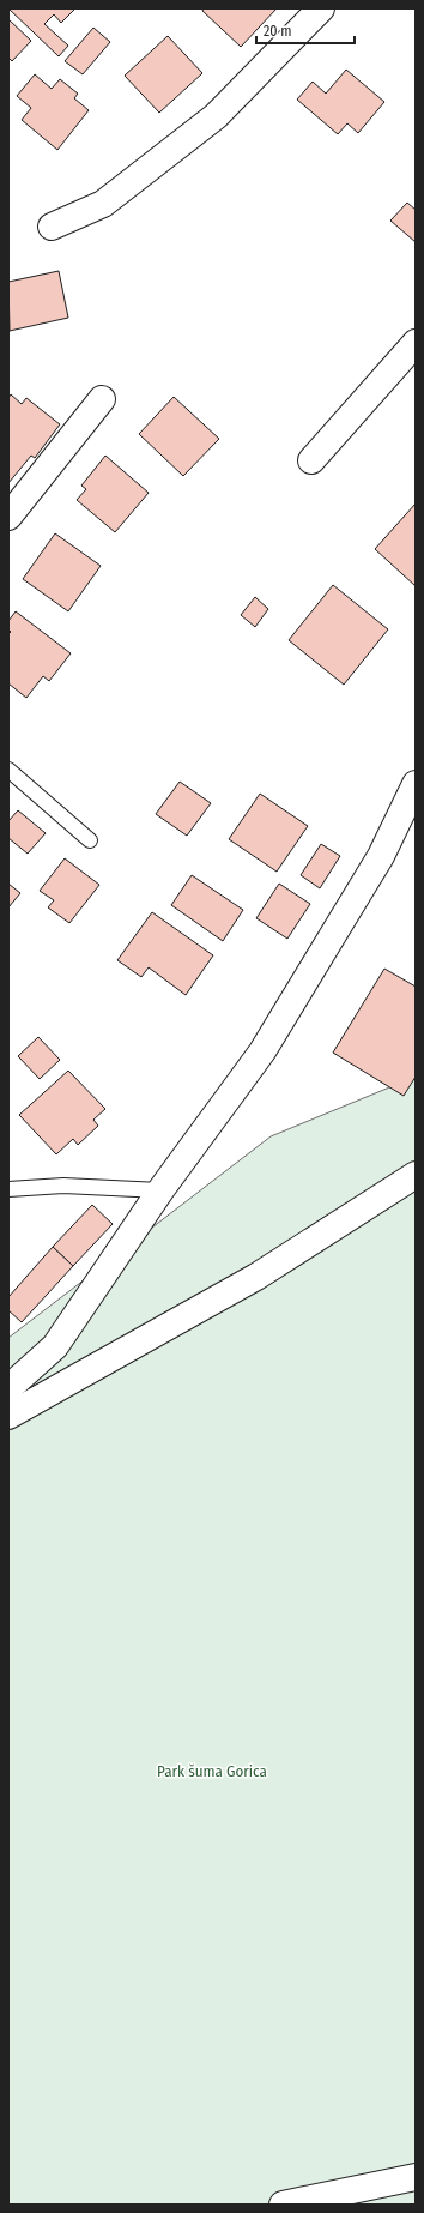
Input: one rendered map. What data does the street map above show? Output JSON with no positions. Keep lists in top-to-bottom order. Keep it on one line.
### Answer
{"parks":["Park šuma Gorica"],"scale_bar":"20 m"}
